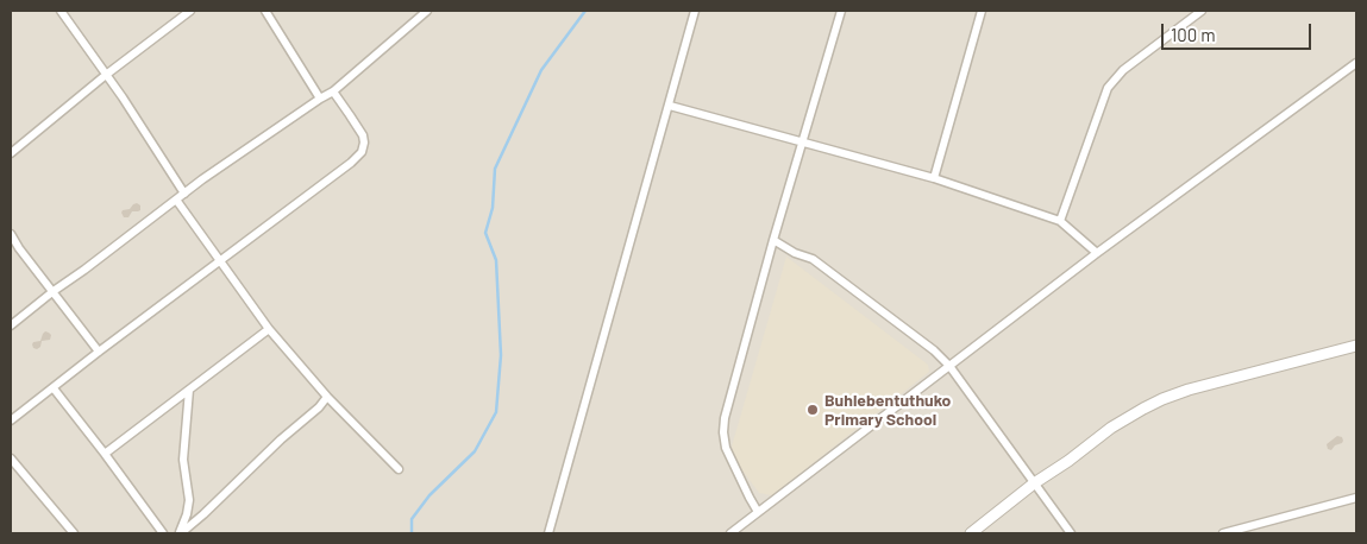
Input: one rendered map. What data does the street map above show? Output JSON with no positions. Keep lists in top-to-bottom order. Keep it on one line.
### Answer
{"places":["Buhlebentuthuko Primary School"],"scale_bar":"100 m"}
